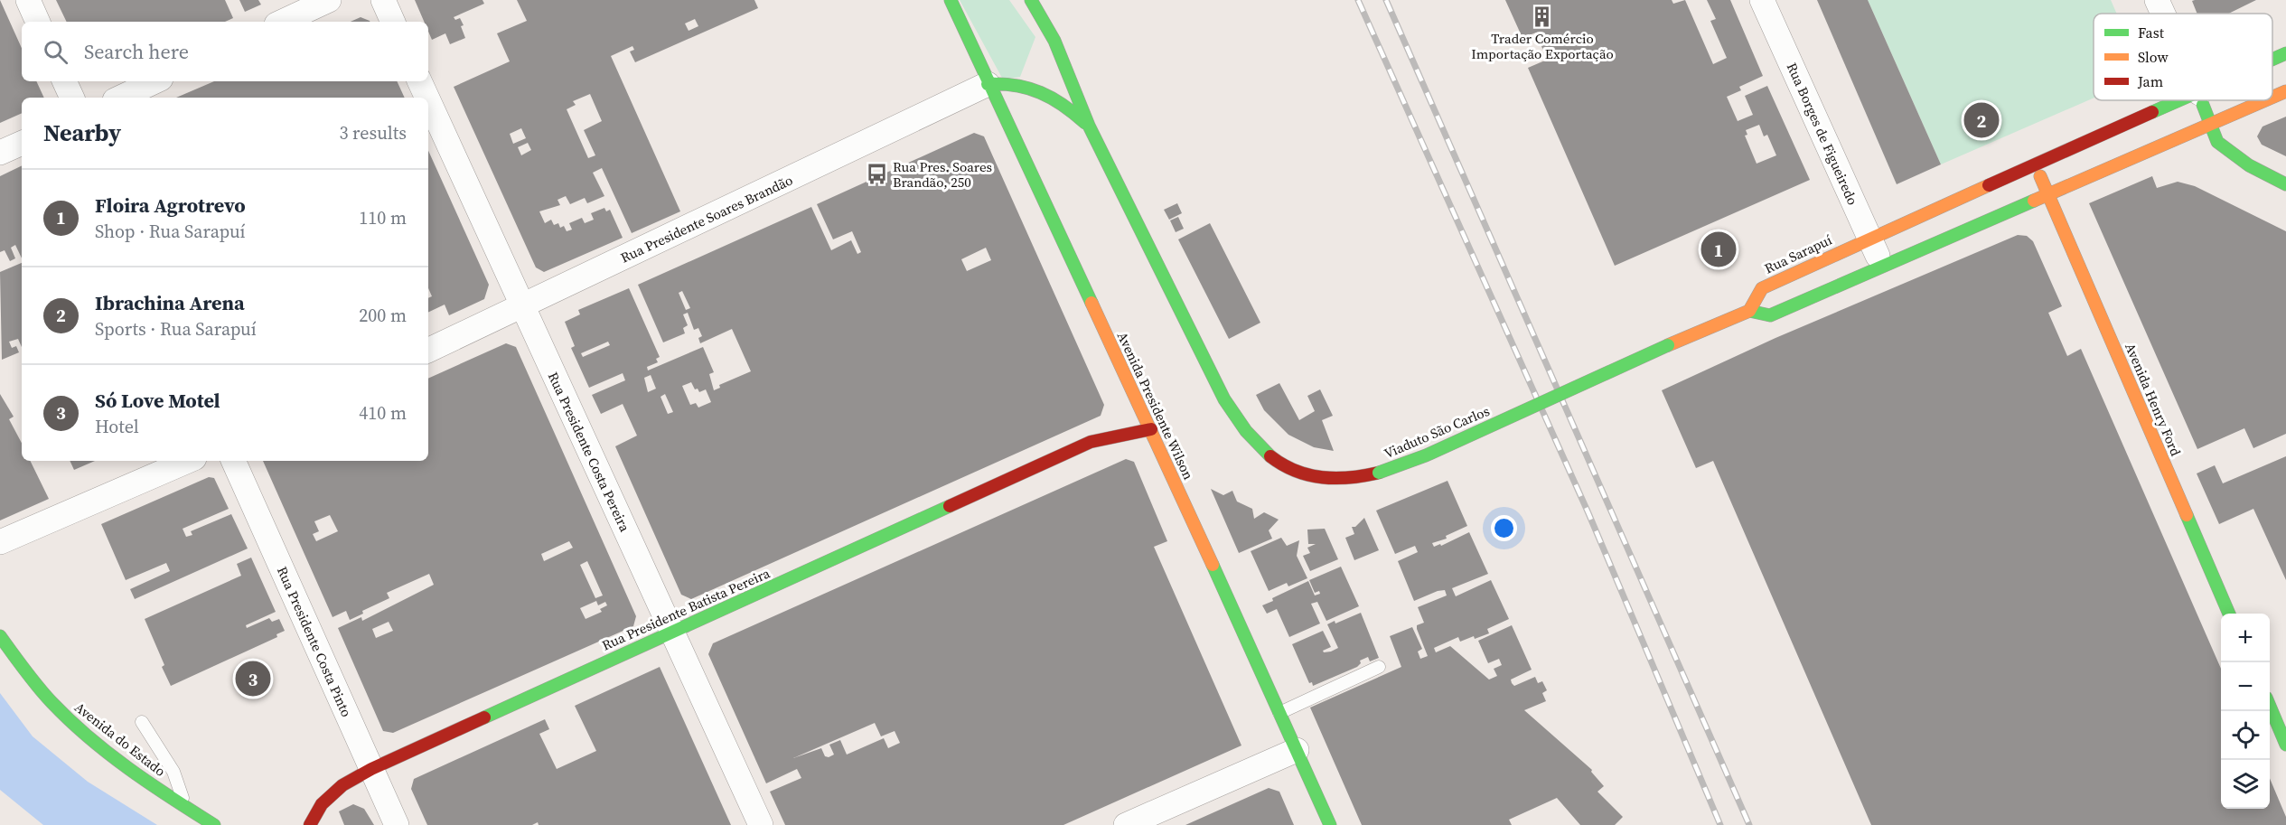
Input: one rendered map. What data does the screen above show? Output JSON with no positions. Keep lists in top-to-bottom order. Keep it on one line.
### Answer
{"streets":{"main road":["Rua Sarapuí","Avenida Henry Ford","Avenida Presidente Wilson","Viaduto São Carlos","Rua Presidente Batista Pereira","Avenida do Estado"],"street":["Rua Borges de Figueiredo","Rua Presidente Soares Brandão","Rua Presidente Costa Pereira","Rua Presidente Costa Pinto"]},"crossings":[["Rua Borges de Figueiredo","Rua Sarapuí"],["Rua Presidente Soares Brandão","Avenida Presidente Wilson"],["Rua Presidente Soares Brandão","Rua Presidente Costa Pereira"],["Rua Sarapuí","Avenida Henry Ford"],["Rua Sarapuí","Viaduto São Carlos"],["Avenida Presidente Wilson","Rua Presidente Batista Pereira"],["Rua Presidente Costa Pereira","Rua Presidente Batista Pereira"],["Rua Presidente Batista Pereira","Rua Presidente Costa Pinto"]],"places":{"building":["Trader Comércio Importação Exportação"],"bus stop":["Rua Pres. Soares Brandão, 250"]},"legend":["Fast","Slow","Jam"],"page":{"search":"Search here","heading":["Nearby","3 results"],"pins":["2","1","3"],"list":[{"mark":"1","name":"Floira Agrotrevo","note":"Shop · Rua Sarapuí","value":"110 m"},{"mark":"2","name":"Ibrachina Arena","note":"Sports · Rua Sarapuí","value":"200 m"},{"mark":"3","name":"Só Love Motel","note":"Hotel","value":"410 m"}],"map_buttons":["+","−"]}}
